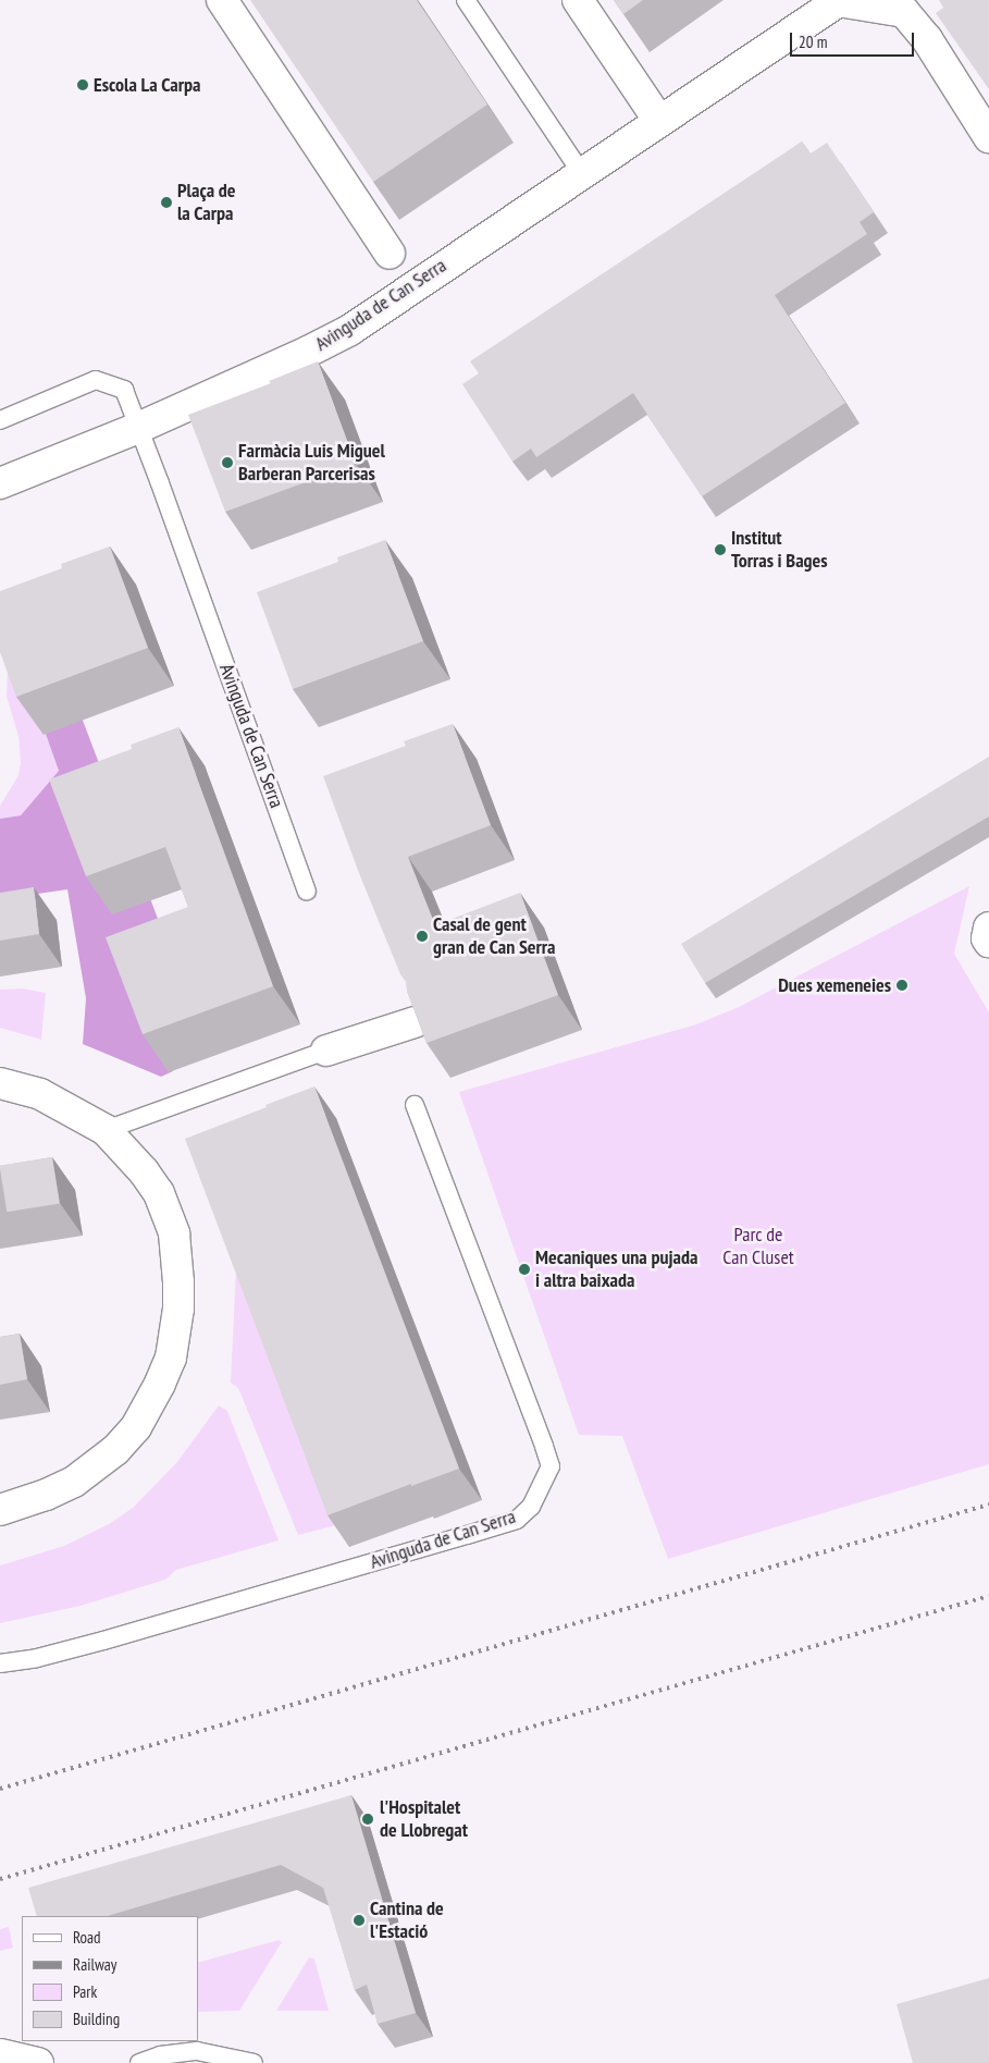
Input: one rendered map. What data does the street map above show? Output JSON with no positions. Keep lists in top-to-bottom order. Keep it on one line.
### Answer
{"streets":{"street":["Avinguda de Can Serra"]},"parks":["Parc de Can Cluset"],"places":["Escola La Carpa","Plaça de la Carpa","Farmàcia Luis Miguel Barberan Parcerisas","Institut Torras i Bages","Casal de gent gran de Can Serra","Dues xemeneies","Mecaniques una pujada i altra baixada","l'Hospitalet de Llobregat","Cantina de l'Estació"],"legend":["Road","Railway","Park","Building"],"scale_bar":"20 m"}
